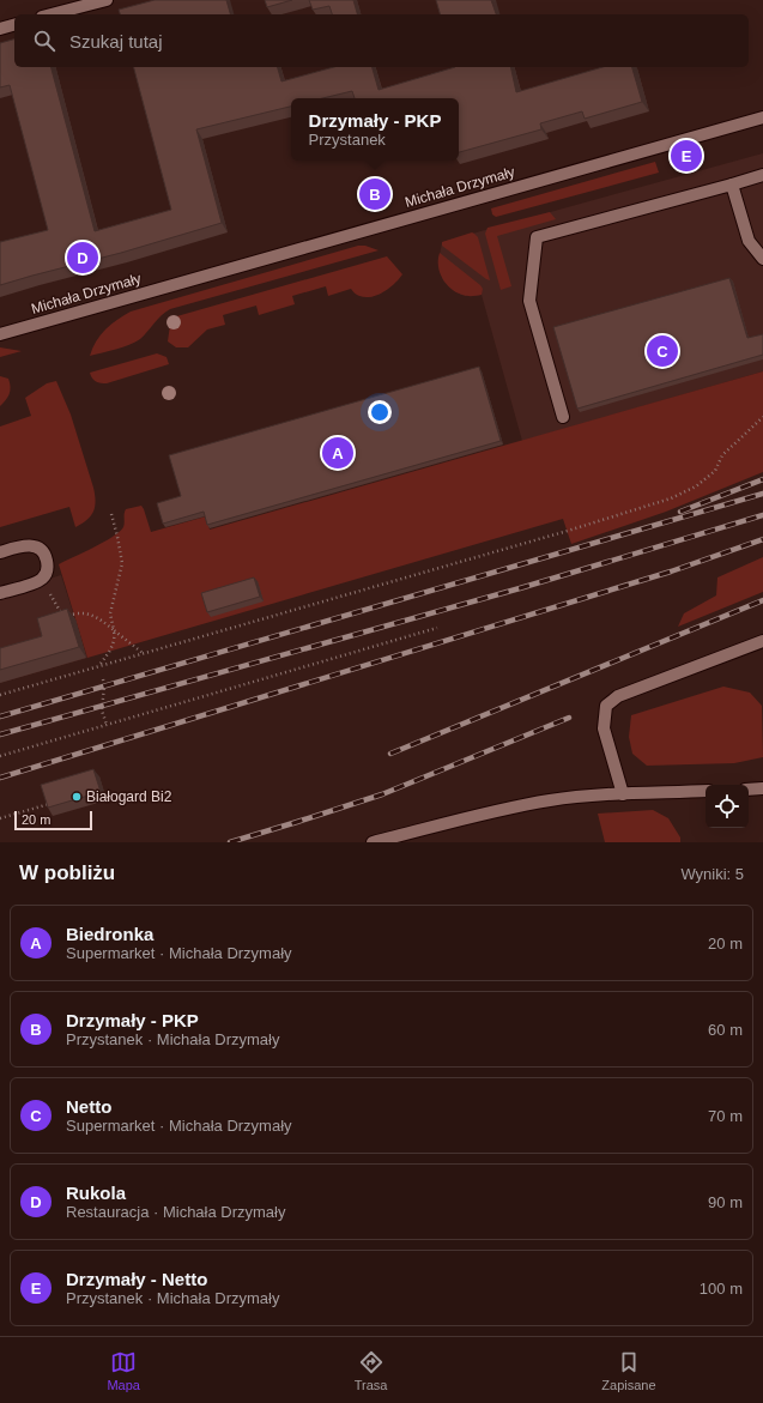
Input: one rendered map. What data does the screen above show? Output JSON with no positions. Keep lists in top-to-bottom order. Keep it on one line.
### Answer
{"streets":{"street":["Michała Drzymały"]},"places":["Białogard Bi2"],"scale_bar":"20 m","page":{"search":"Szukaj tutaj","popup":["Drzymały - PKP","Przystanek"],"pins":["E","B","D","C","A"],"scale":"20 m","heading":["W pobliżu","Wyniki: 5"],"list":[{"mark":"A","name":"Biedronka","note":"Supermarket · Michała Drzymały","value":"20 m"},{"mark":"B","name":"Drzymały - PKP","note":"Przystanek · Michała Drzymały","value":"60 m"},{"mark":"C","name":"Netto","note":"Supermarket · Michała Drzymały","value":"70 m"},{"mark":"D","name":"Rukola","note":"Restauracja · Michała Drzymały","value":"90 m"},{"mark":"E","name":"Drzymały - Netto","note":"Przystanek · Michała Drzymały","value":"100 m"}],"nav":["Mapa","Trasa","Zapisane"]}}
